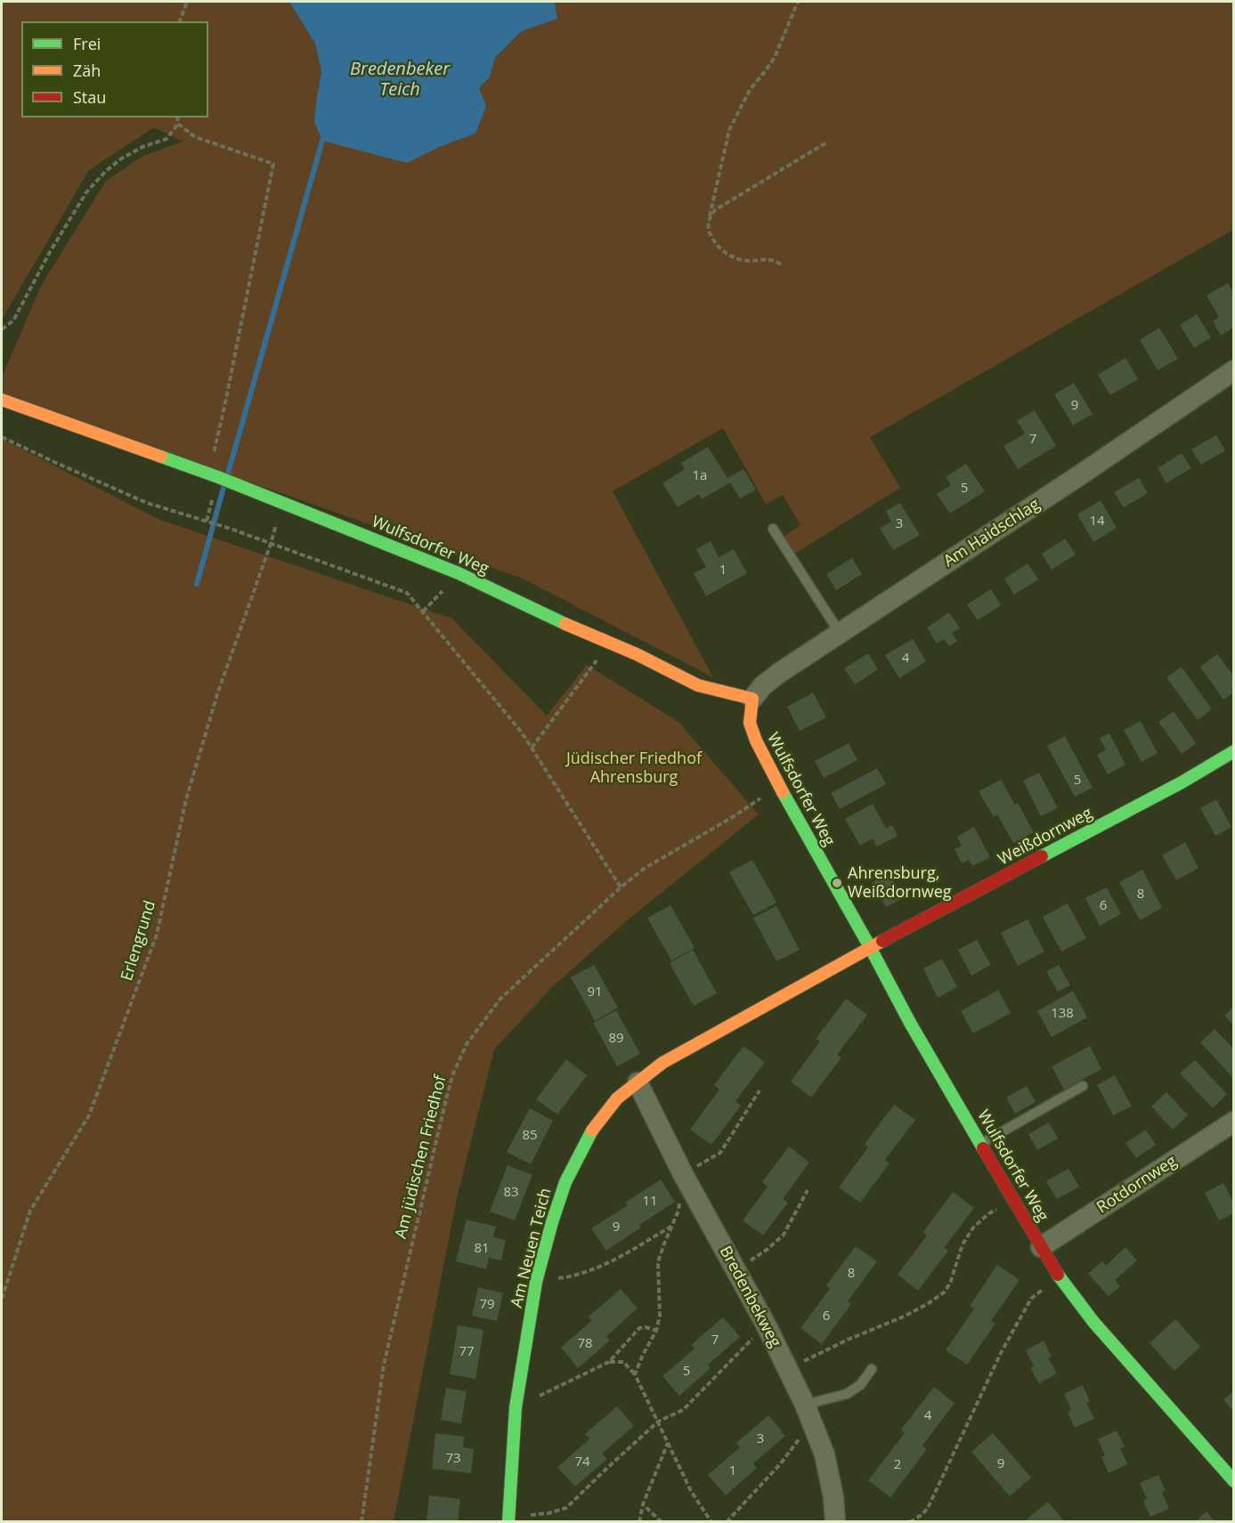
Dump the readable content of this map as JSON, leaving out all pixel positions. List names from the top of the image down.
{
  "streets": {
    "street": [
      "Am Haidschlag",
      "Wulfsdorfer Weg",
      "Weißdornweg",
      "Rotdornweg",
      "Am Neuen Teich",
      "Bredenbekweg"
    ],
    "path": ["Erlengrund", "Am jüdischen Friedhof"]
  },
  "crossings": [
    ["Am Haidschlag", "Wulfsdorfer Weg"],
    ["Wulfsdorfer Weg", "Weißdornweg"],
    ["Wulfsdorfer Weg", "Am jüdischen Friedhof"],
    ["Wulfsdorfer Weg", "Rotdornweg"],
    ["Wulfsdorfer Weg", "Am Neuen Teich"],
    ["Weißdornweg", "Am Neuen Teich"],
    ["Am Neuen Teich", "Bredenbekweg"]
  ],
  "water": ["Bredenbeker Teich"],
  "parks": ["Jüdischer Friedhof Ahrensburg"],
  "places": ["Ahrensburg, Weißdornweg"],
  "house_numbers": [
    "9",
    "7",
    "1a",
    "5",
    "14",
    "3",
    "1",
    "4",
    "5",
    "8",
    "6",
    "91",
    "138",
    "89",
    "85",
    "83",
    "11",
    "9",
    "81",
    "8",
    "79",
    "6",
    "7",
    "78",
    "77",
    "5",
    "4",
    "3",
    "73",
    "74",
    "9",
    "2",
    "1"
  ],
  "legend": ["Frei", "Zäh", "Stau"]
}
